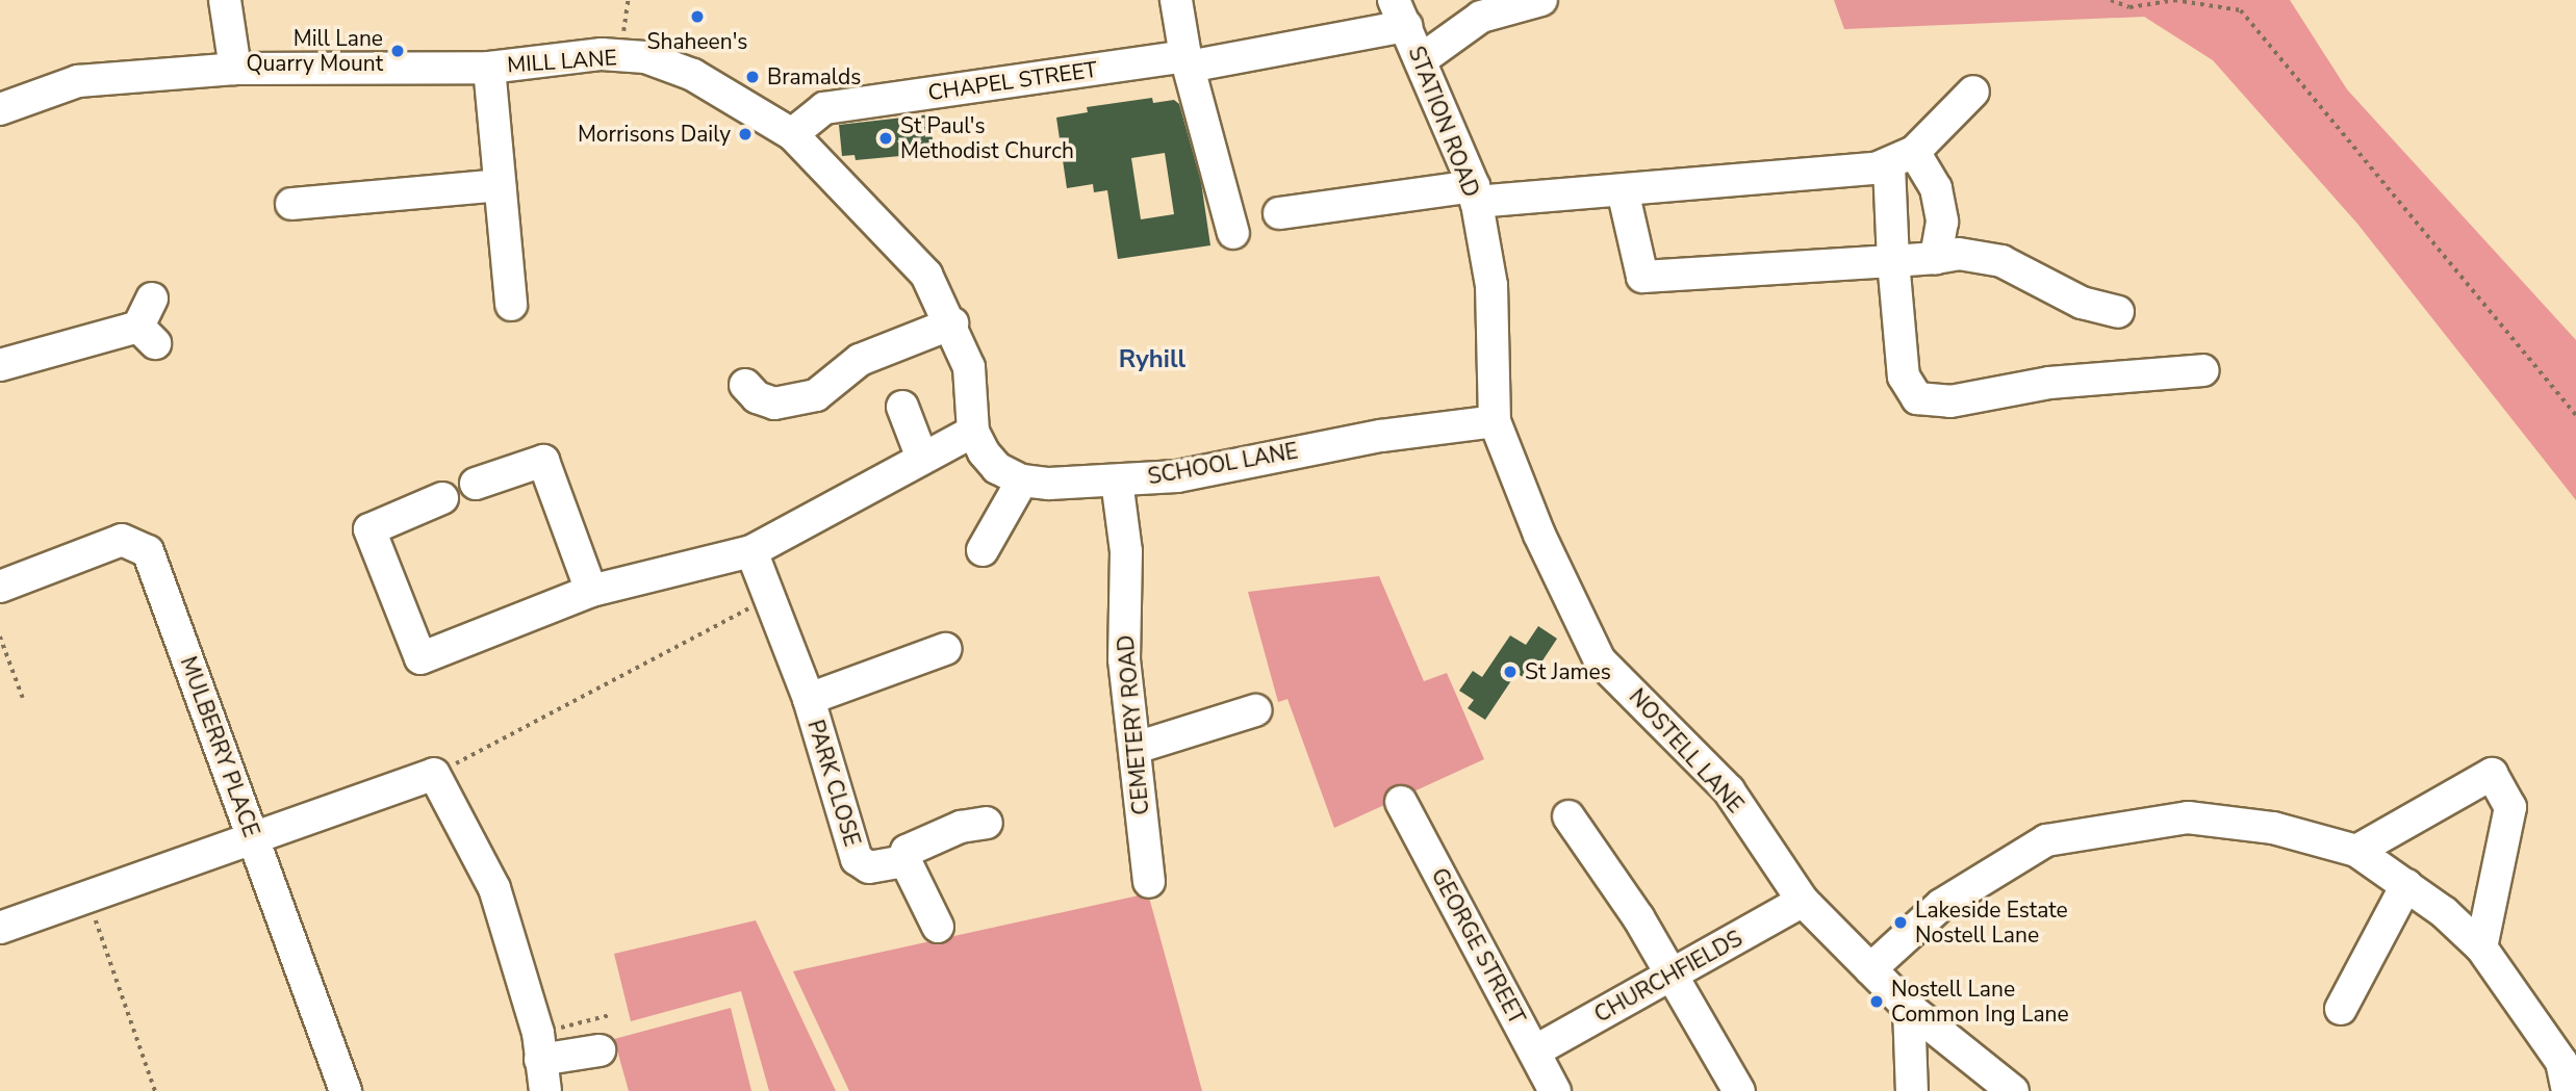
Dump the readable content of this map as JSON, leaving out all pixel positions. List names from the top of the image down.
{
  "streets": {
    "street": [
      "MILL LANE",
      "CHAPEL STREET",
      "STATION ROAD",
      "SCHOOL LANE",
      "CEMETERY ROAD",
      "MULBERRY PLACE",
      "NOSTELL LANE",
      "PARK CLOSE",
      "GEORGE STREET",
      "CHURCHFIELDS"
    ]
  },
  "crossings": [
    ["MILL LANE", "CHAPEL STREET"],
    ["CHAPEL STREET", "STATION ROAD"],
    ["STATION ROAD", "SCHOOL LANE"],
    ["STATION ROAD", "NOSTELL LANE"],
    ["SCHOOL LANE", "CEMETERY ROAD"],
    ["SCHOOL LANE", "NOSTELL LANE"],
    ["NOSTELL LANE", "CHURCHFIELDS"],
    ["GEORGE STREET", "CHURCHFIELDS"]
  ],
  "districts": ["Ryhill"],
  "places": [
    "Shaheen's",
    "Mill Lane Quarry Mount",
    "Bramalds",
    "Morrisons Daily",
    "St Paul's Methodist Church",
    "St James",
    "Lakeside Estate Nostell Lane",
    "Nostell Lane Common Ing Lane"
  ]
}
